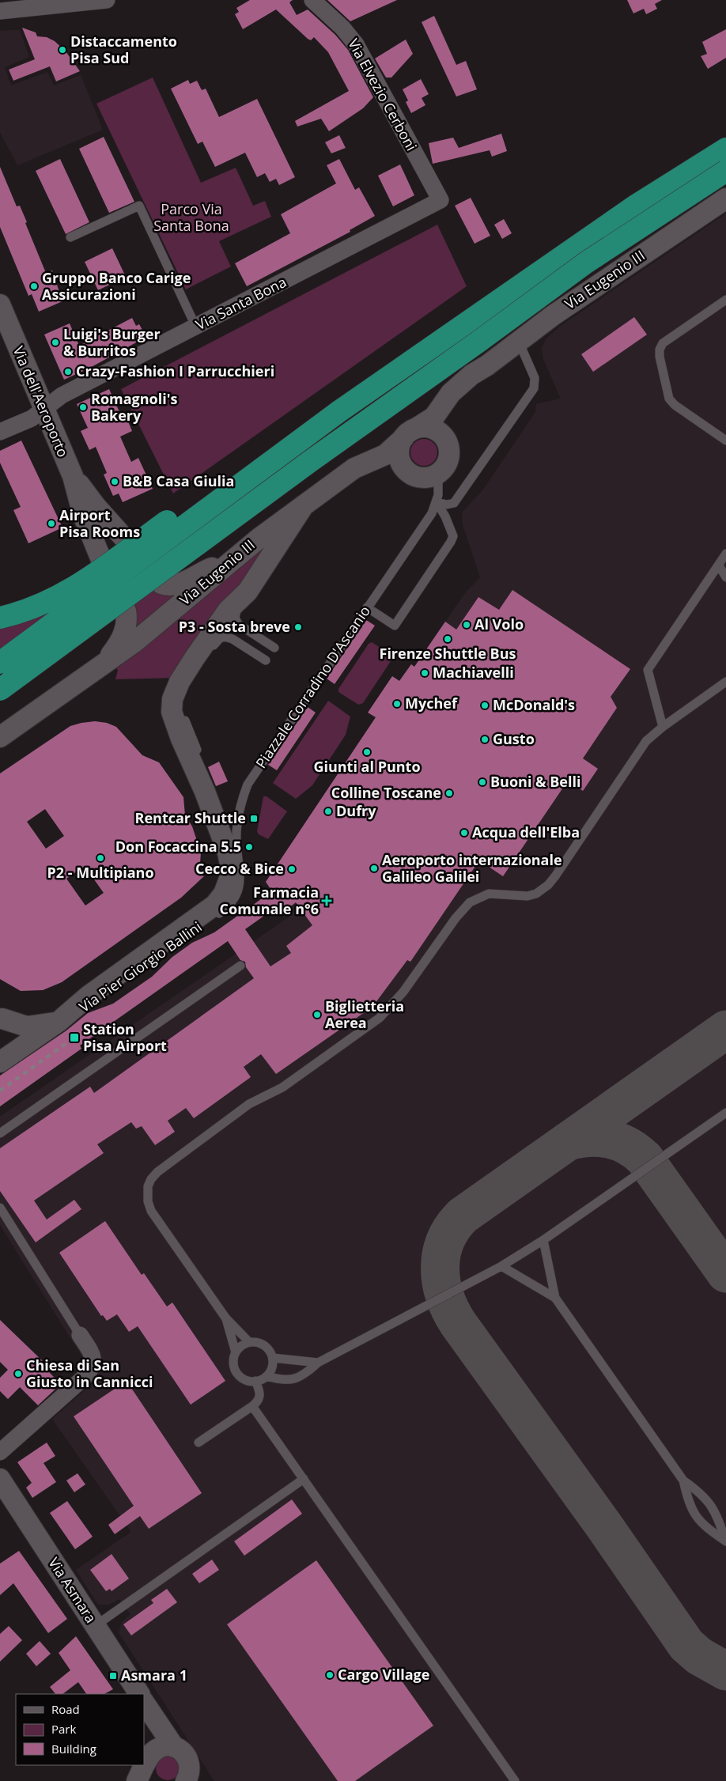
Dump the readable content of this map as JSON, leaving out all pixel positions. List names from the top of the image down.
{
  "streets": {
    "street": [
      "Via Elvezio Cerboni",
      "Via Eugenio III",
      "Via Santa Bona",
      "Via dell'Aeroporto",
      "Via Pier Giorgio Ballini",
      "Via Asmara"
    ],
    "lane": ["Piazzale Corradino D'Ascanio"]
  },
  "crossings": [
    ["Via Elvezio Cerboni", "Via Santa Bona"],
    ["Via Eugenio III", "Piazzale Corradino D'Ascanio"],
    ["Via Santa Bona", "Via dell'Aeroporto"],
    ["Piazzale Corradino D'Ascanio", "Via Pier Giorgio Ballini"]
  ],
  "parks": ["Parco Via Santa Bona"],
  "places": {
    "other": [
      "Distaccamento Pisa Sud",
      "Gruppo Banco Carige Assicurazioni",
      "Luigi's Burger & Burritos",
      "Crazy-Fashion I Parrucchieri",
      "Romagnoli's Bakery",
      "B&B Casa Giulia",
      "Airport Pisa Rooms",
      "Al Volo",
      "P3 - Sosta breve",
      "Firenze Shuttle Bus",
      "Machiavelli",
      "Mychef",
      "McDonald's",
      "Gusto",
      "Giunti al Punto",
      "Buoni & Belli",
      "Colline Toscane",
      "Dufry",
      "Acqua dell'Elba",
      "Don Focaccina 5.5",
      "P2 - Multipiano",
      "Aeroporto internazionale Galileo Galilei",
      "Cecco & Bice",
      "Biglietteria Aerea",
      "Chiesa di San Giusto in Cannicci",
      "Cargo Village"
    ],
    "transit": ["Rentcar Shuttle", "Station Pisa Airport", "Asmara 1"],
    "health": ["Farmacia Comunale n°6"]
  },
  "legend": ["Road", "Park", "Building"]
}
